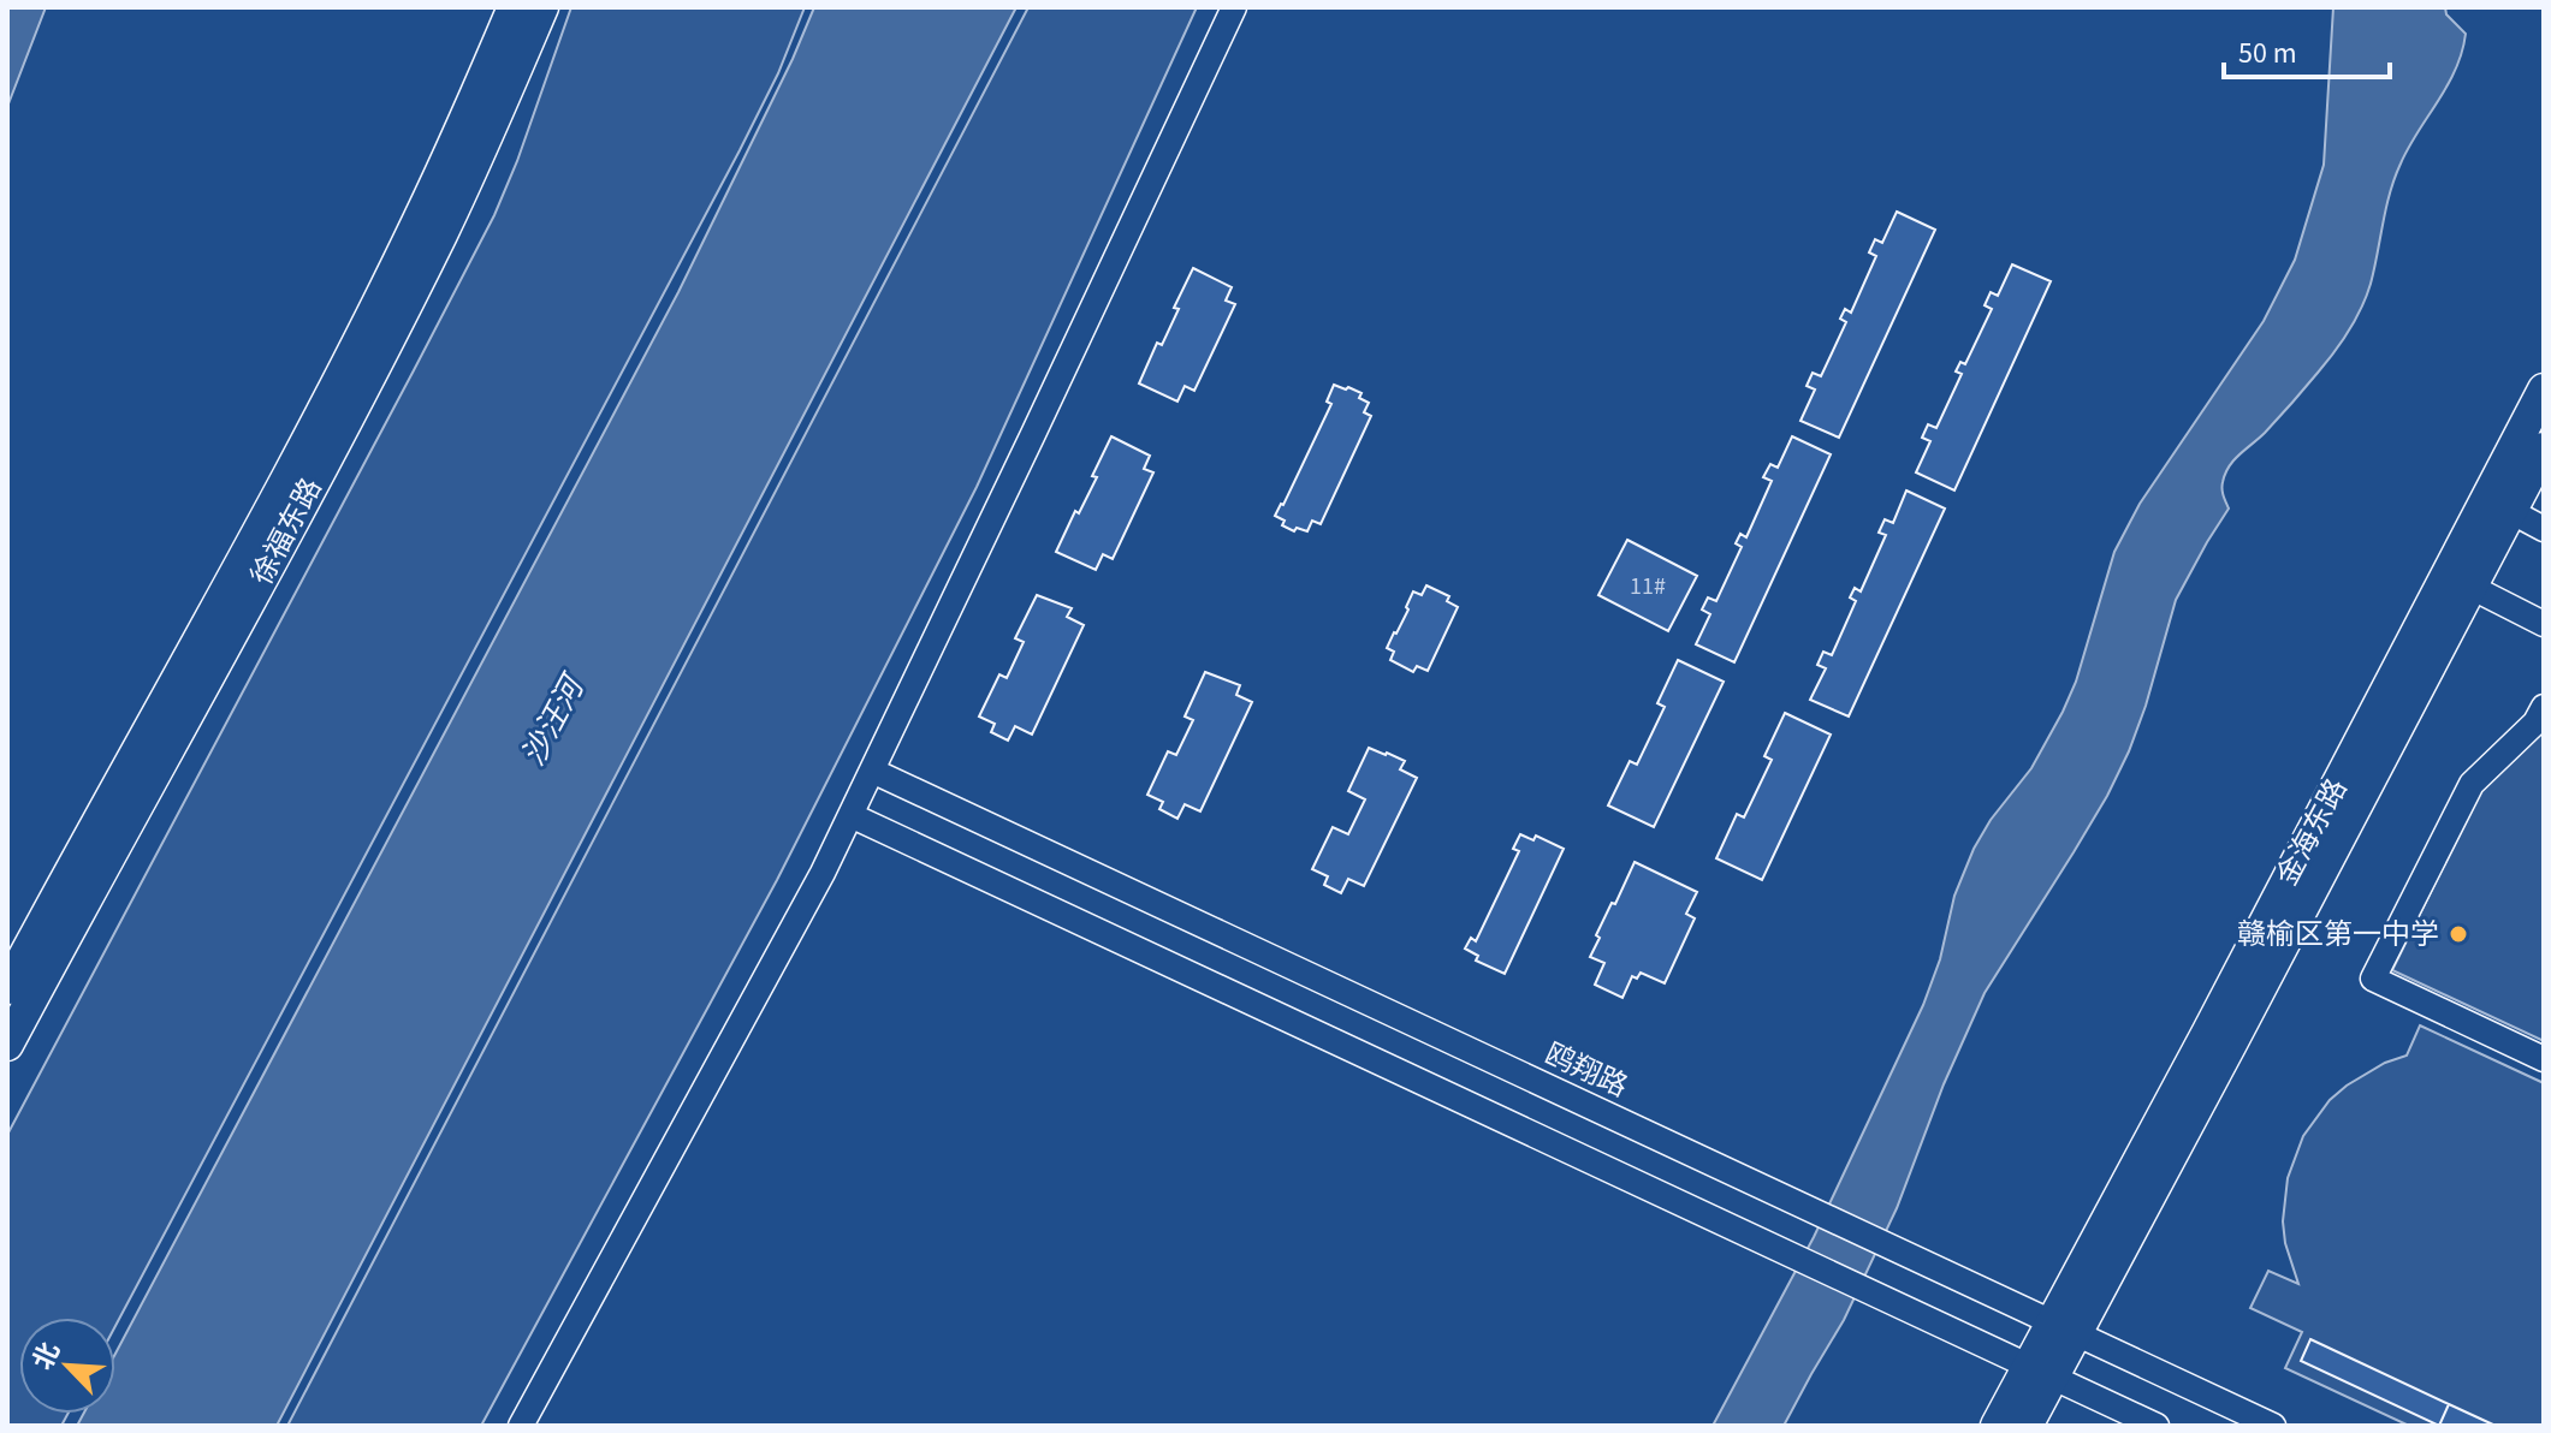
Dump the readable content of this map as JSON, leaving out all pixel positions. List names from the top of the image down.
{
  "streets": {
    "main road": ["徐福东路", "金海东路"],
    "street": ["鸥翔路"]
  },
  "crossings": [
    ["金海东路", "鸥翔路"]
  ],
  "water": ["沙汪河"],
  "places": ["赣榆区第一中学"],
  "house_numbers": ["11#"],
  "scale_bar": "50 m",
  "north": "top left"
}
